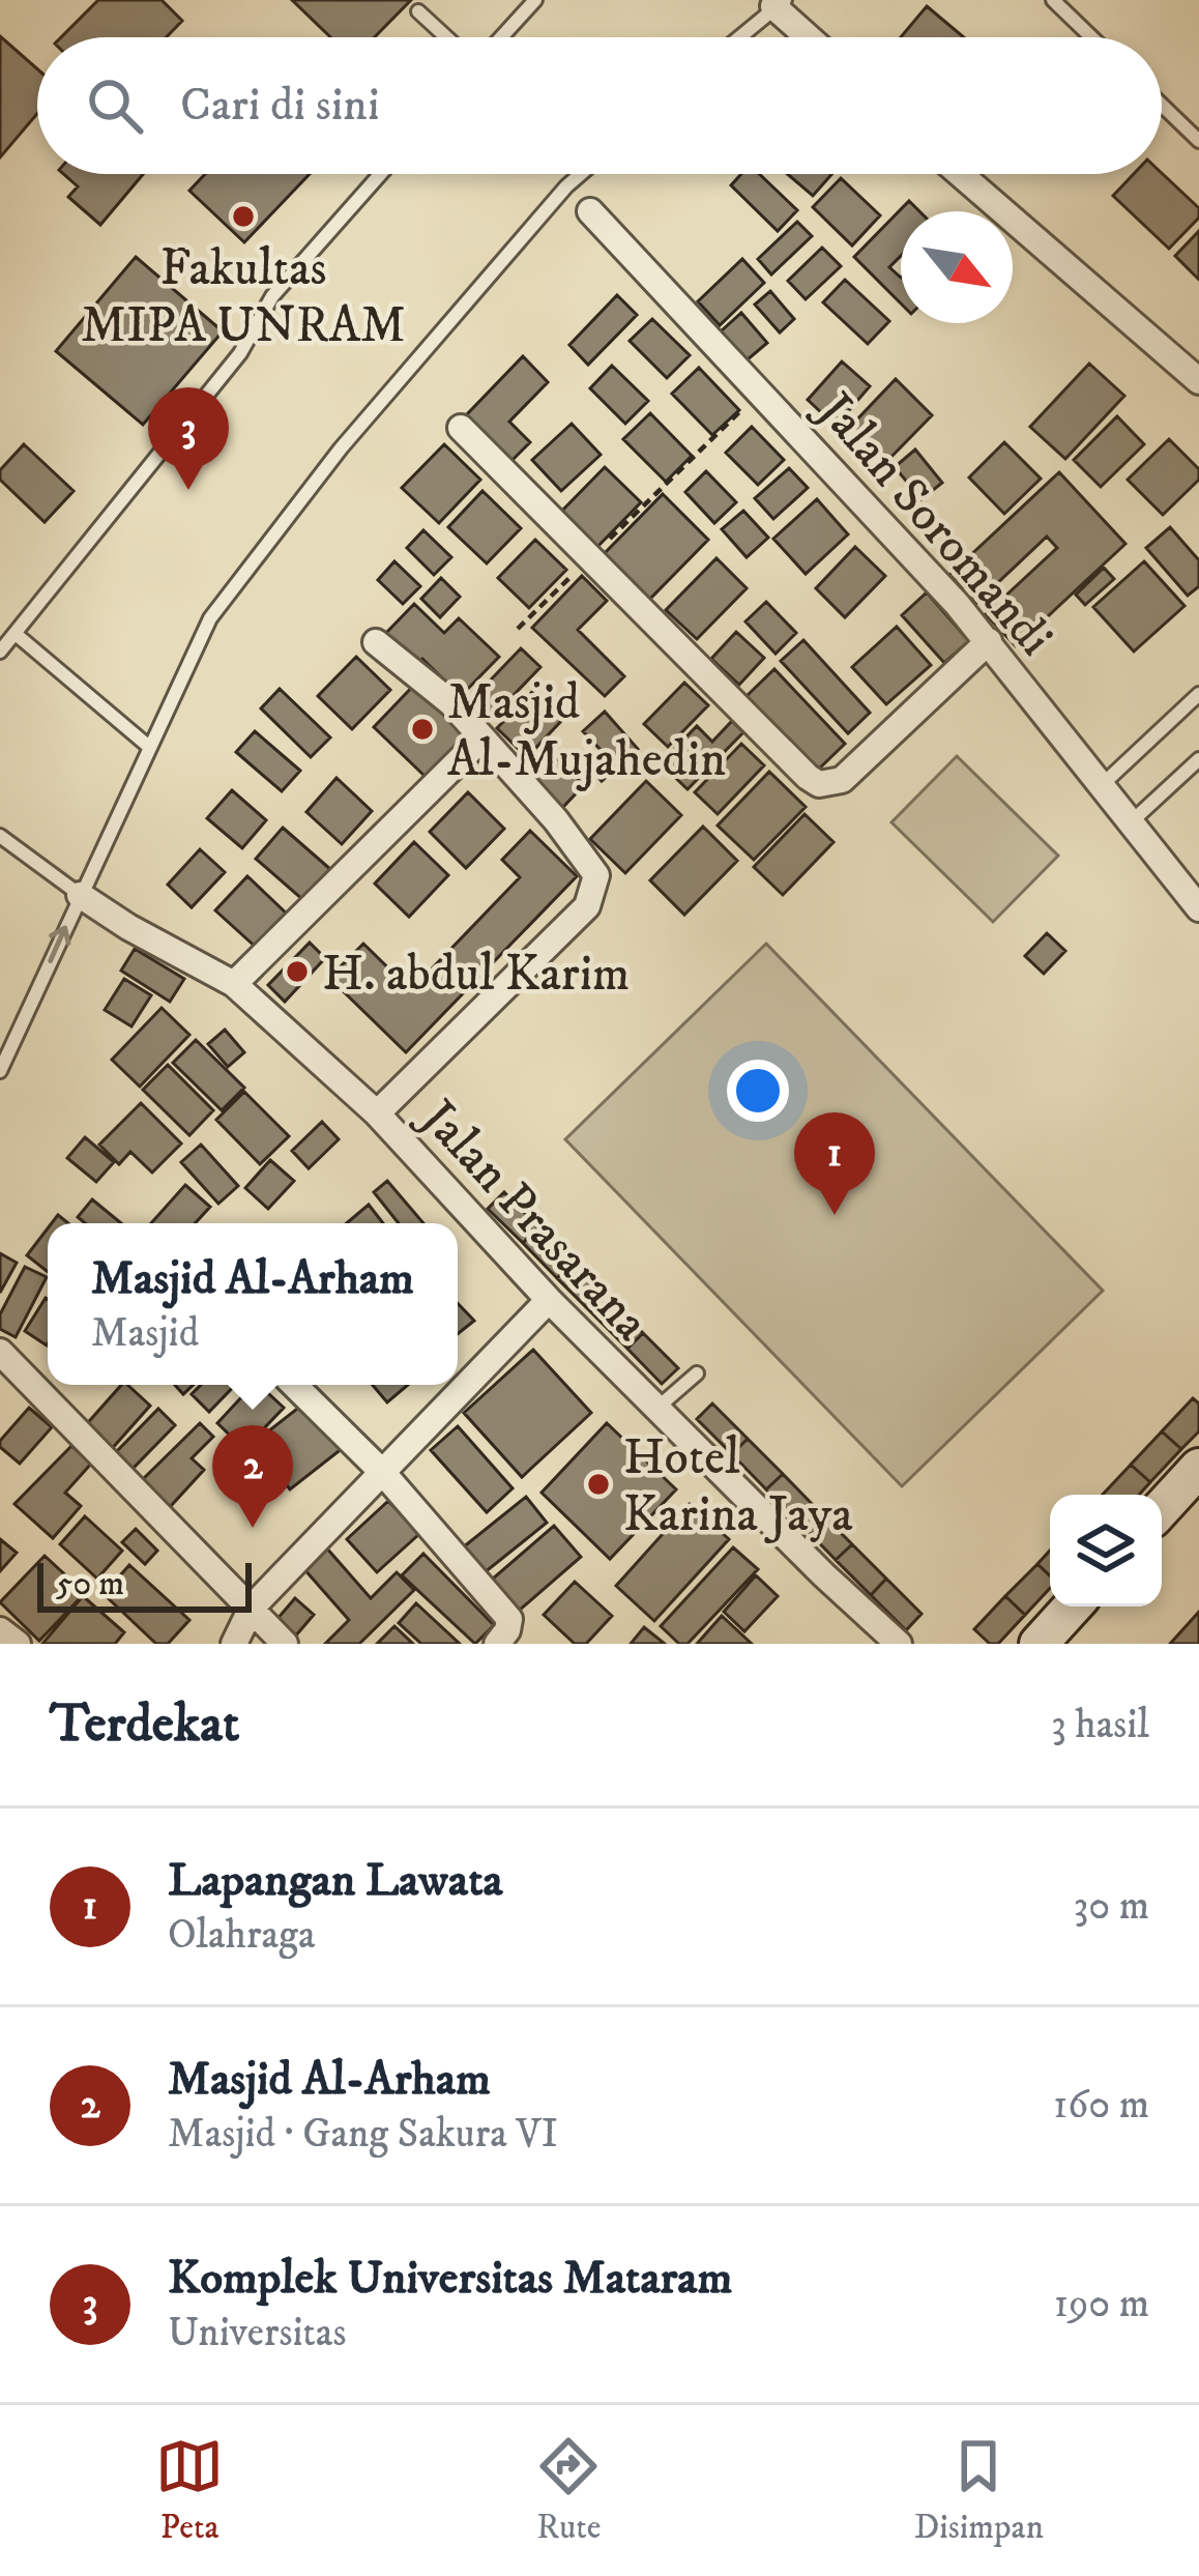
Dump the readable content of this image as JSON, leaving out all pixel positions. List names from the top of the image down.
{
  "streets": {
    "street": ["Jalan Soromandi", "Jalan Prasarana"]
  },
  "places": [
    "Fakultas MIPA UNRAM",
    "Masjid Al-Mujahedin",
    "H. abdul Karim",
    "Hotel Karina Jaya"
  ],
  "scale_bar": "50 m",
  "north": "bottom right",
  "page": {
    "search": "Cari di sini",
    "pins": ["3", "1", "2"],
    "popup": ["Masjid Al-Arham", "Masjid"],
    "scale": "50 m",
    "heading": ["Terdekat", "3 hasil"],
    "list": [
      {
        "mark": "1",
        "name": "Lapangan Lawata",
        "note": "Olahraga",
        "value": "30 m"
      },
      {
        "mark": "2",
        "name": "Masjid Al-Arham",
        "note": "Masjid · Gang Sakura VI",
        "value": "160 m"
      },
      {
        "mark": "3",
        "name": "Komplek Universitas Mataram",
        "note": "Universitas",
        "value": "190 m"
      }
    ],
    "nav": ["Peta", "Rute", "Disimpan"]
  }
}
